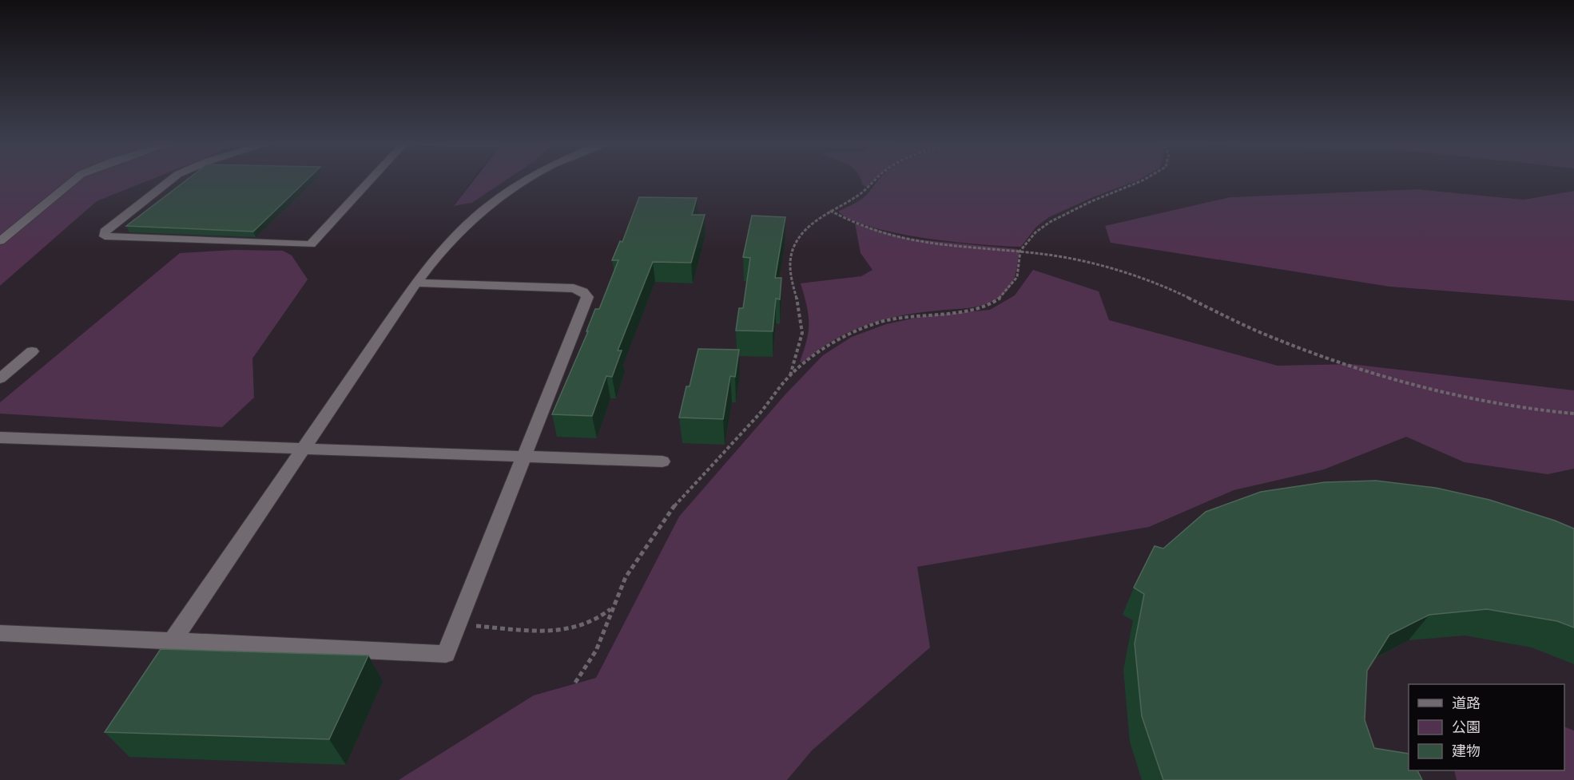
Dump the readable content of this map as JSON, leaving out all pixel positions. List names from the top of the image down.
{
  "legend": ["道路", "公園", "建物"]
}
